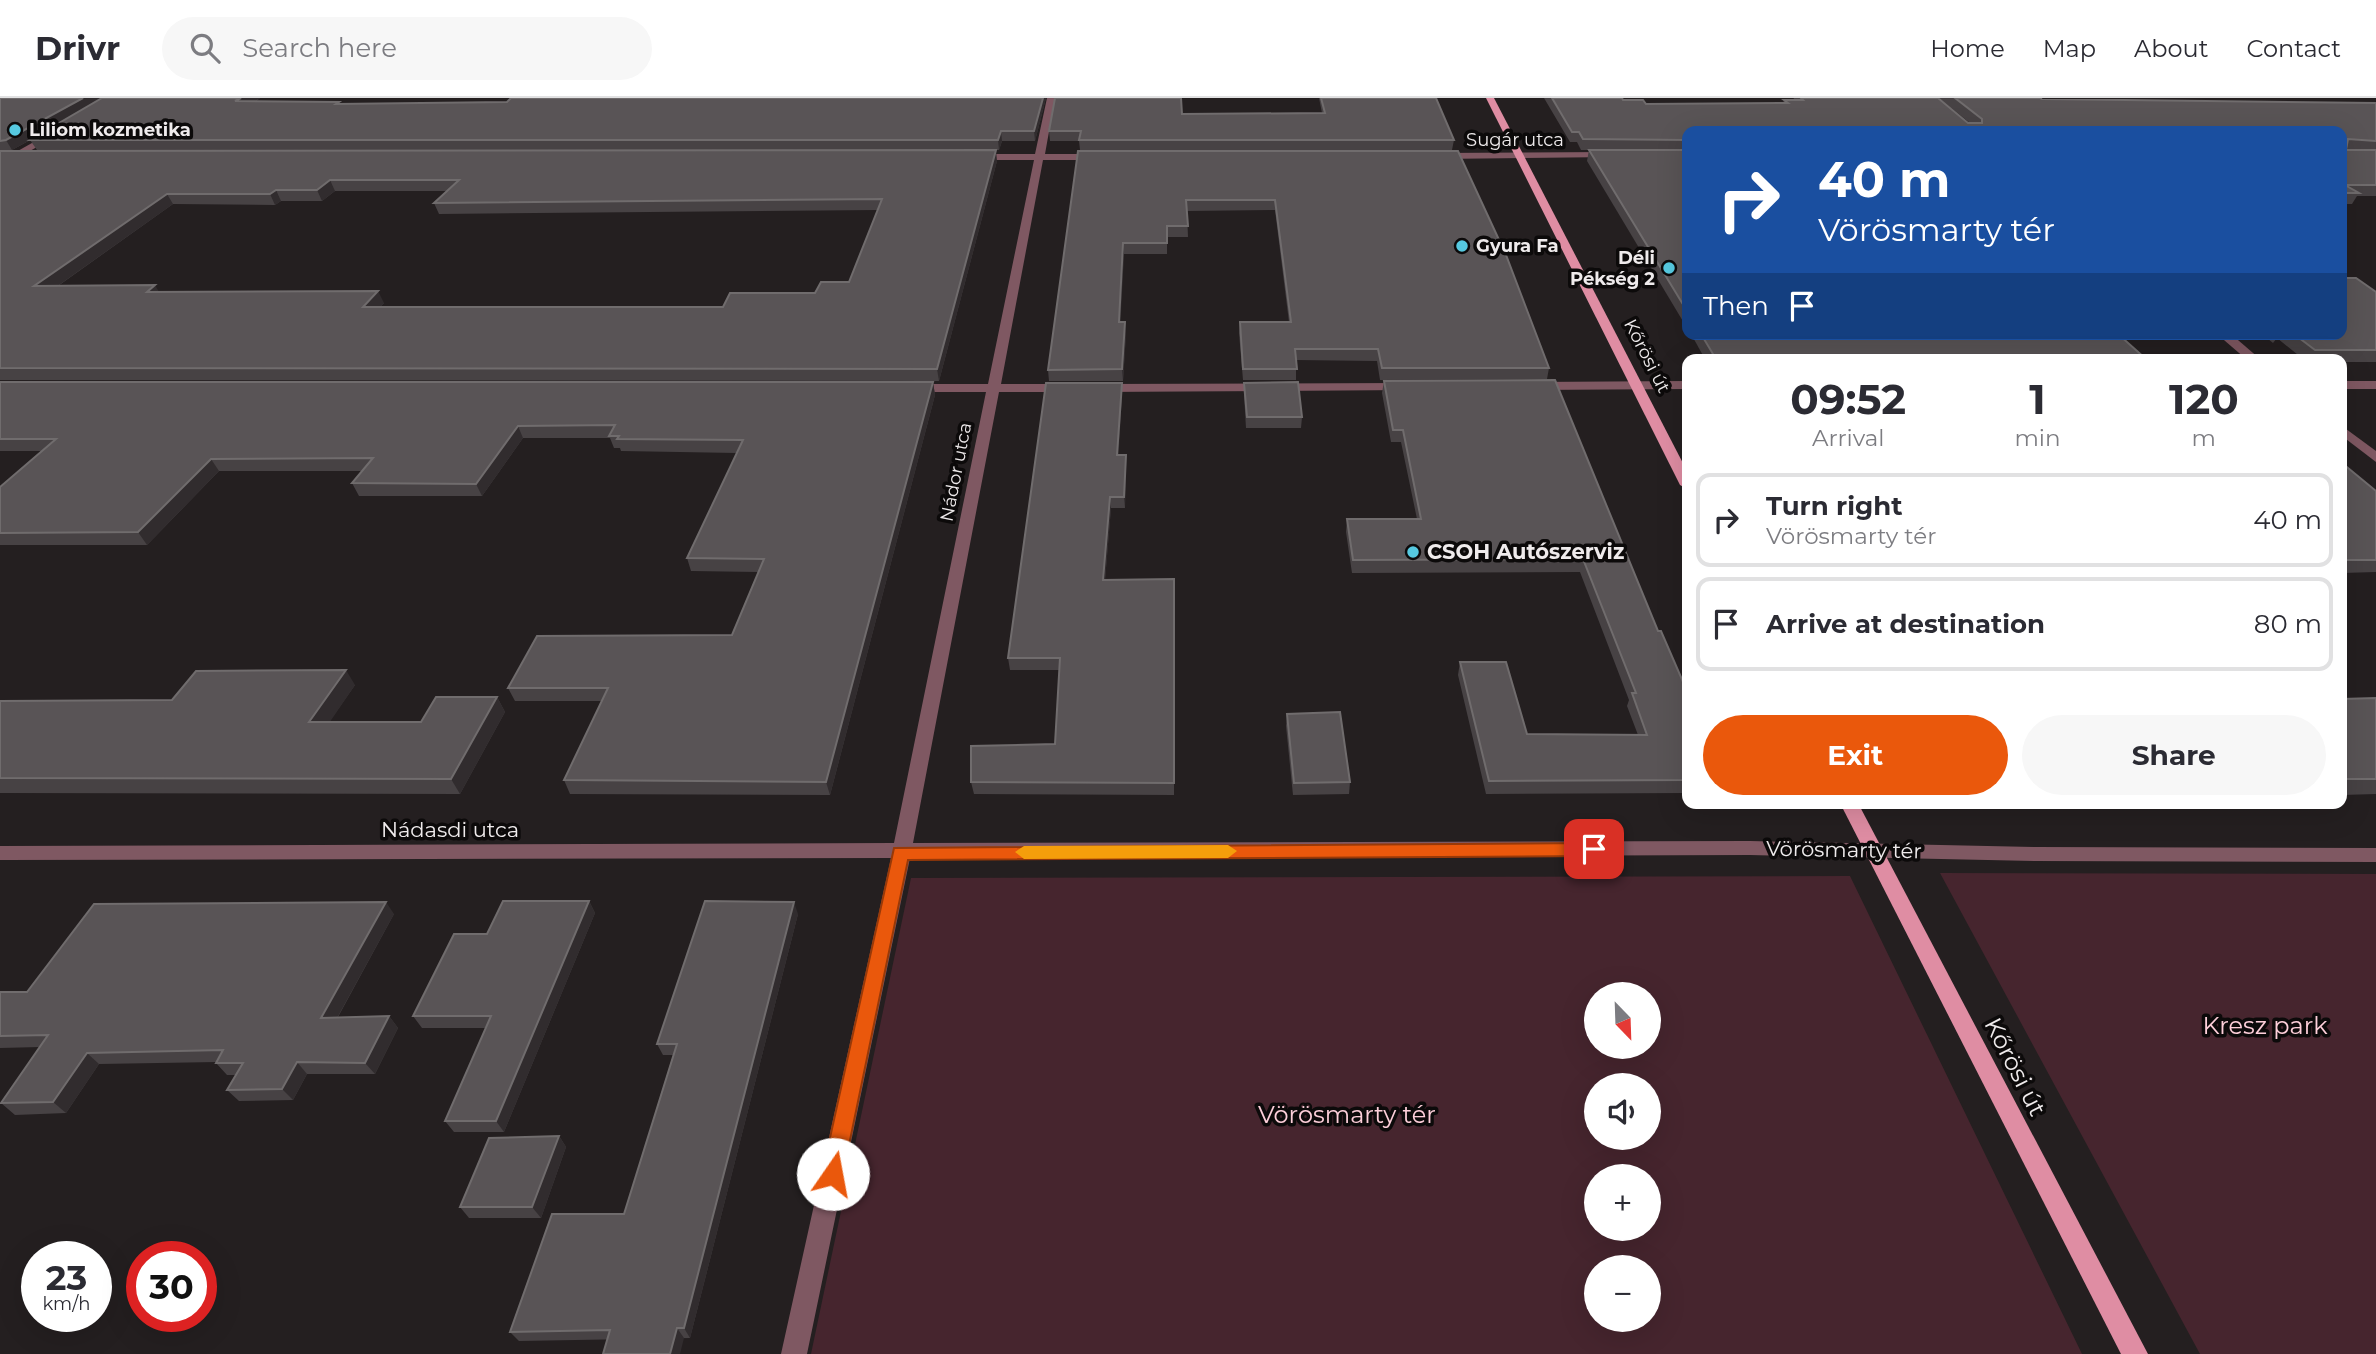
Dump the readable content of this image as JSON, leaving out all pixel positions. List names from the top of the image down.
{
  "streets": {
    "main road": ["Kőrösi út"],
    "street": [
      "Sugár utca",
      "Nádor utca",
      "Nádasdi utca",
      "Vörösmarty tér"
    ]
  },
  "crossings": [
    ["Sugár utca", "Kőrösi út"],
    ["Kőrösi út", "Vörösmarty tér"],
    ["Nádor utca", "Nádasdi utca"],
    ["Nádor utca", "Vörösmarty tér"],
    ["Nádasdi utca", "Vörösmarty tér"]
  ],
  "parks": ["Kresz park", "Vörösmarty tér"],
  "places": [
    "Liliom kozmetika",
    "Gyura Fa",
    "Déli Pékség 2",
    "CSOH Autószerviz"
  ],
  "north": "bottom right",
  "page": {
    "header": "Drivr",
    "search": "Search here",
    "nav": [
      "Home",
      "Map",
      "About",
      "Contact"
    ],
    "turn": ["40 m", "Vörösmarty tér"],
    "then": "Then",
    "eta": [
      "09:52",
      "Arrival",
      "1",
      "min",
      "120",
      "m"
    ],
    "list": [
      {
        "name": "Turn right",
        "note": "Vörösmarty tér",
        "value": "40 m"
      },
      {
        "name": "Arrive at destination",
        "value": "80 m"
      }
    ],
    "buttons": ["Exit", "Share"],
    "map_buttons": ["+", "−"],
    "speed": "23 km/h",
    "limit": "30"
  }
}
